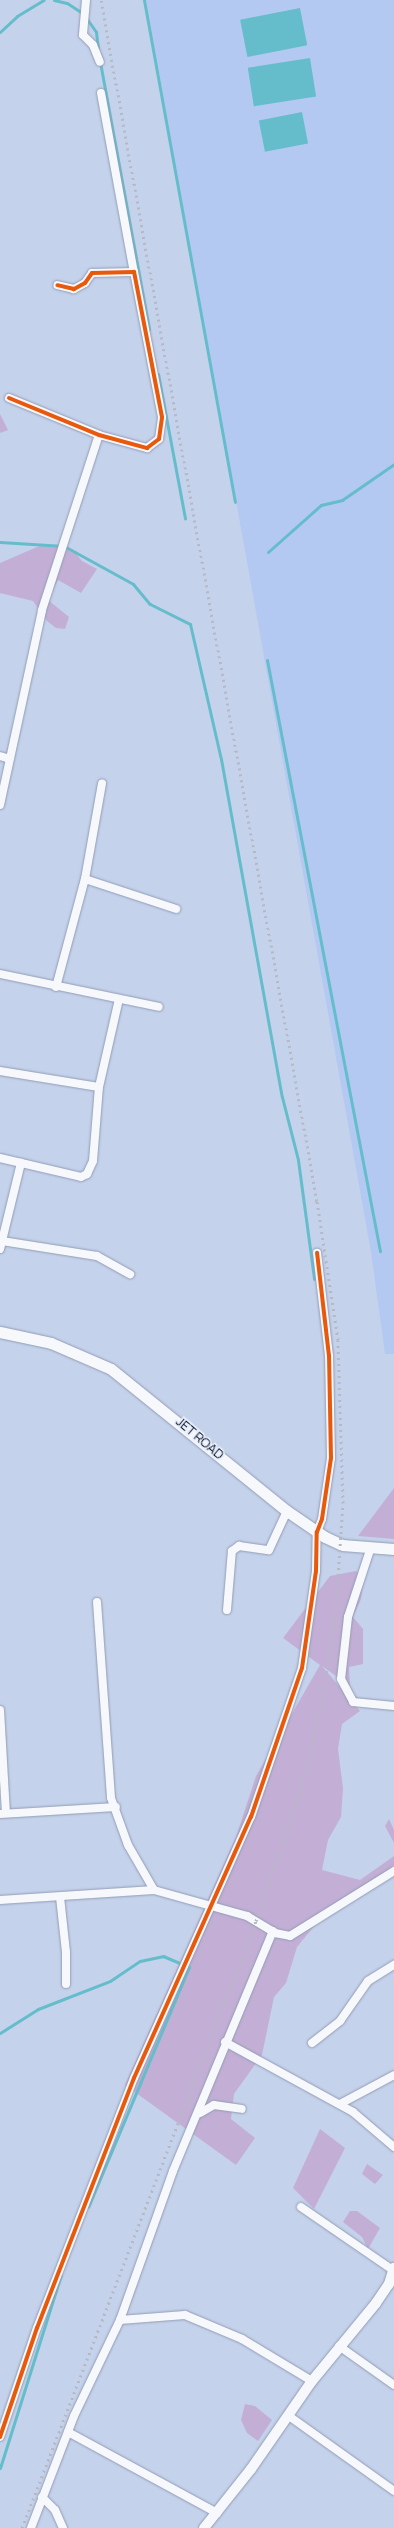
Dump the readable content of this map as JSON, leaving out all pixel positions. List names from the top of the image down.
{
  "streets": {
    "main road": ["JET ROAD"]
  }
}
